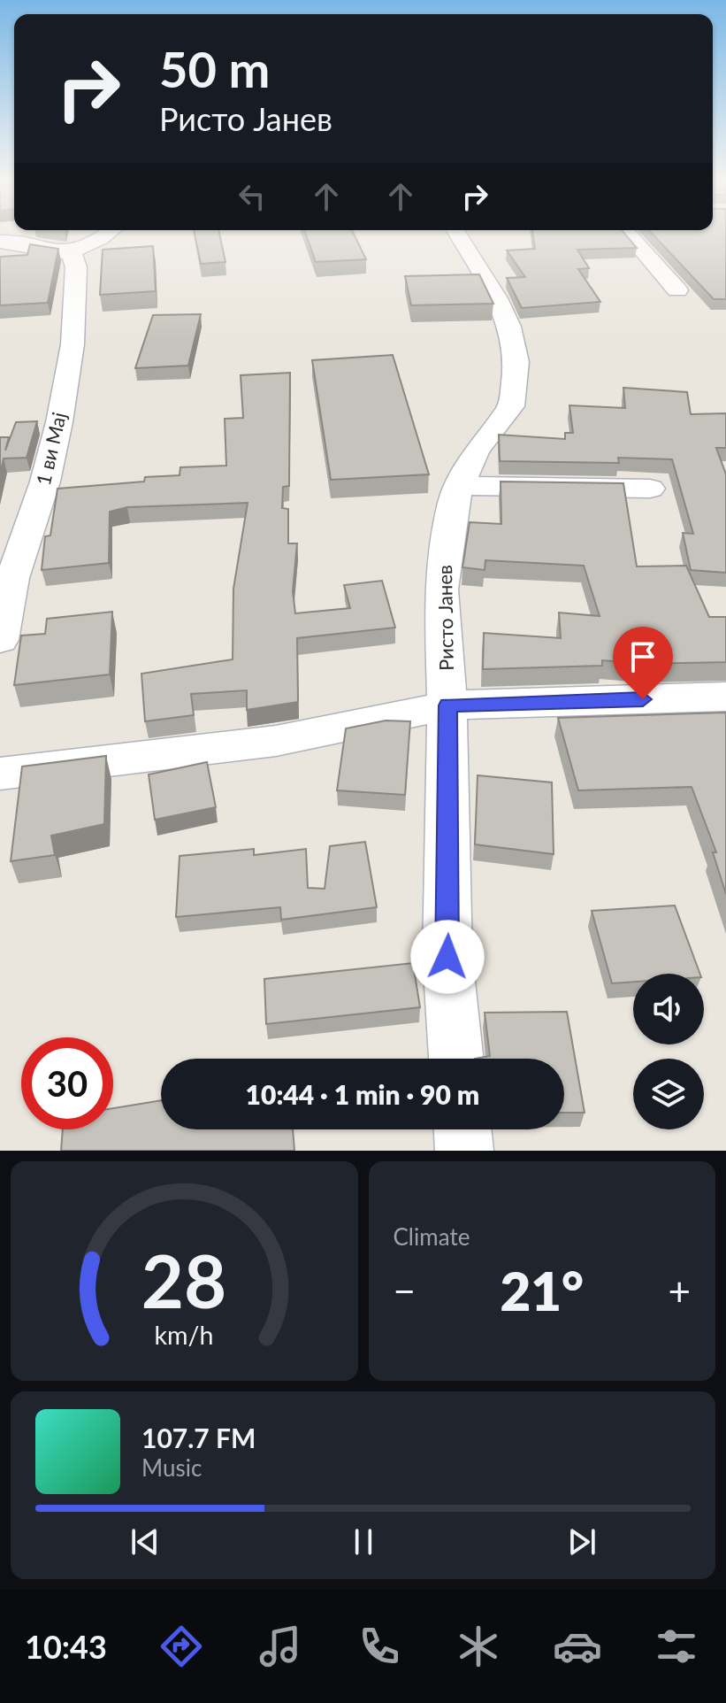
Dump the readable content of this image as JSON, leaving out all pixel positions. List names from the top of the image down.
{
  "streets": {
    "street": ["1 ви Мај", "Ристо Јанев"]
  },
  "page": {
    "turn": ["50 m", "Ристо Јанев"],
    "limit": "30",
    "trip": "10:44 · 1 min · 90 m",
    "tile": "Climate",
    "heat": ["−", "21°", "+"],
    "song": ["107.7 FM", "Music"],
    "tabs": "10:43",
    "gauge": ["28", "km/h"]
  }
}
